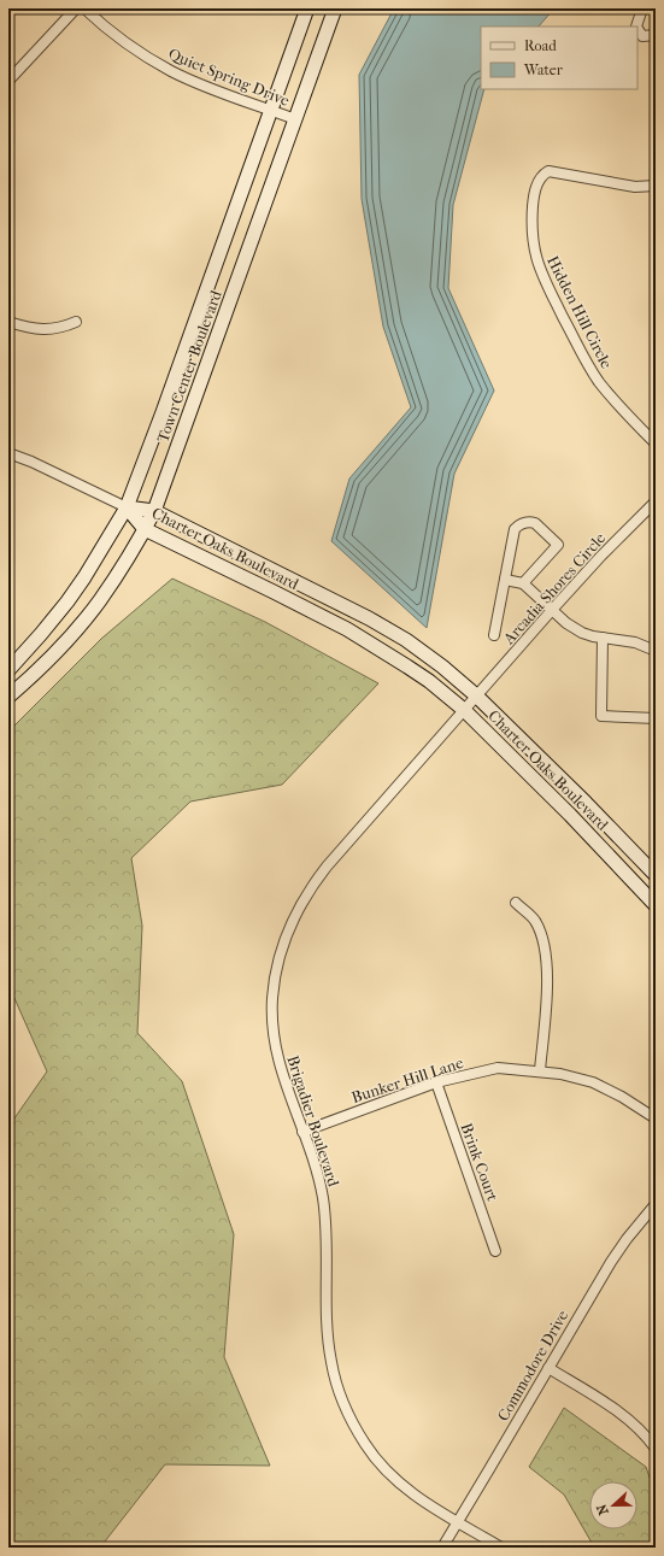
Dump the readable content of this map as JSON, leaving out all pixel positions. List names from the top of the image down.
{
  "streets": {
    "street": [
      "Quiet Spring Drive",
      "Hidden Hill Circle",
      "Town Center Boulevard",
      "Charter Oaks Boulevard",
      "Arcadia Shores Circle",
      "Bunker Hill Lane",
      "Brigadier Boulevard",
      "Brink Court",
      "Commodore Drive"
    ]
  },
  "crossings": [
    ["Quiet Spring Drive", "Town Center Boulevard"],
    ["Town Center Boulevard", "Charter Oaks Boulevard"],
    ["Charter Oaks Boulevard", "Arcadia Shores Circle"],
    ["Charter Oaks Boulevard", "Brigadier Boulevard"],
    ["Arcadia Shores Circle", "Brigadier Boulevard"],
    ["Bunker Hill Lane", "Brigadier Boulevard"],
    ["Bunker Hill Lane", "Brink Court"],
    ["Brigadier Boulevard", "Commodore Drive"]
  ],
  "legend": ["Road", "Water"],
  "north": "left"
}
